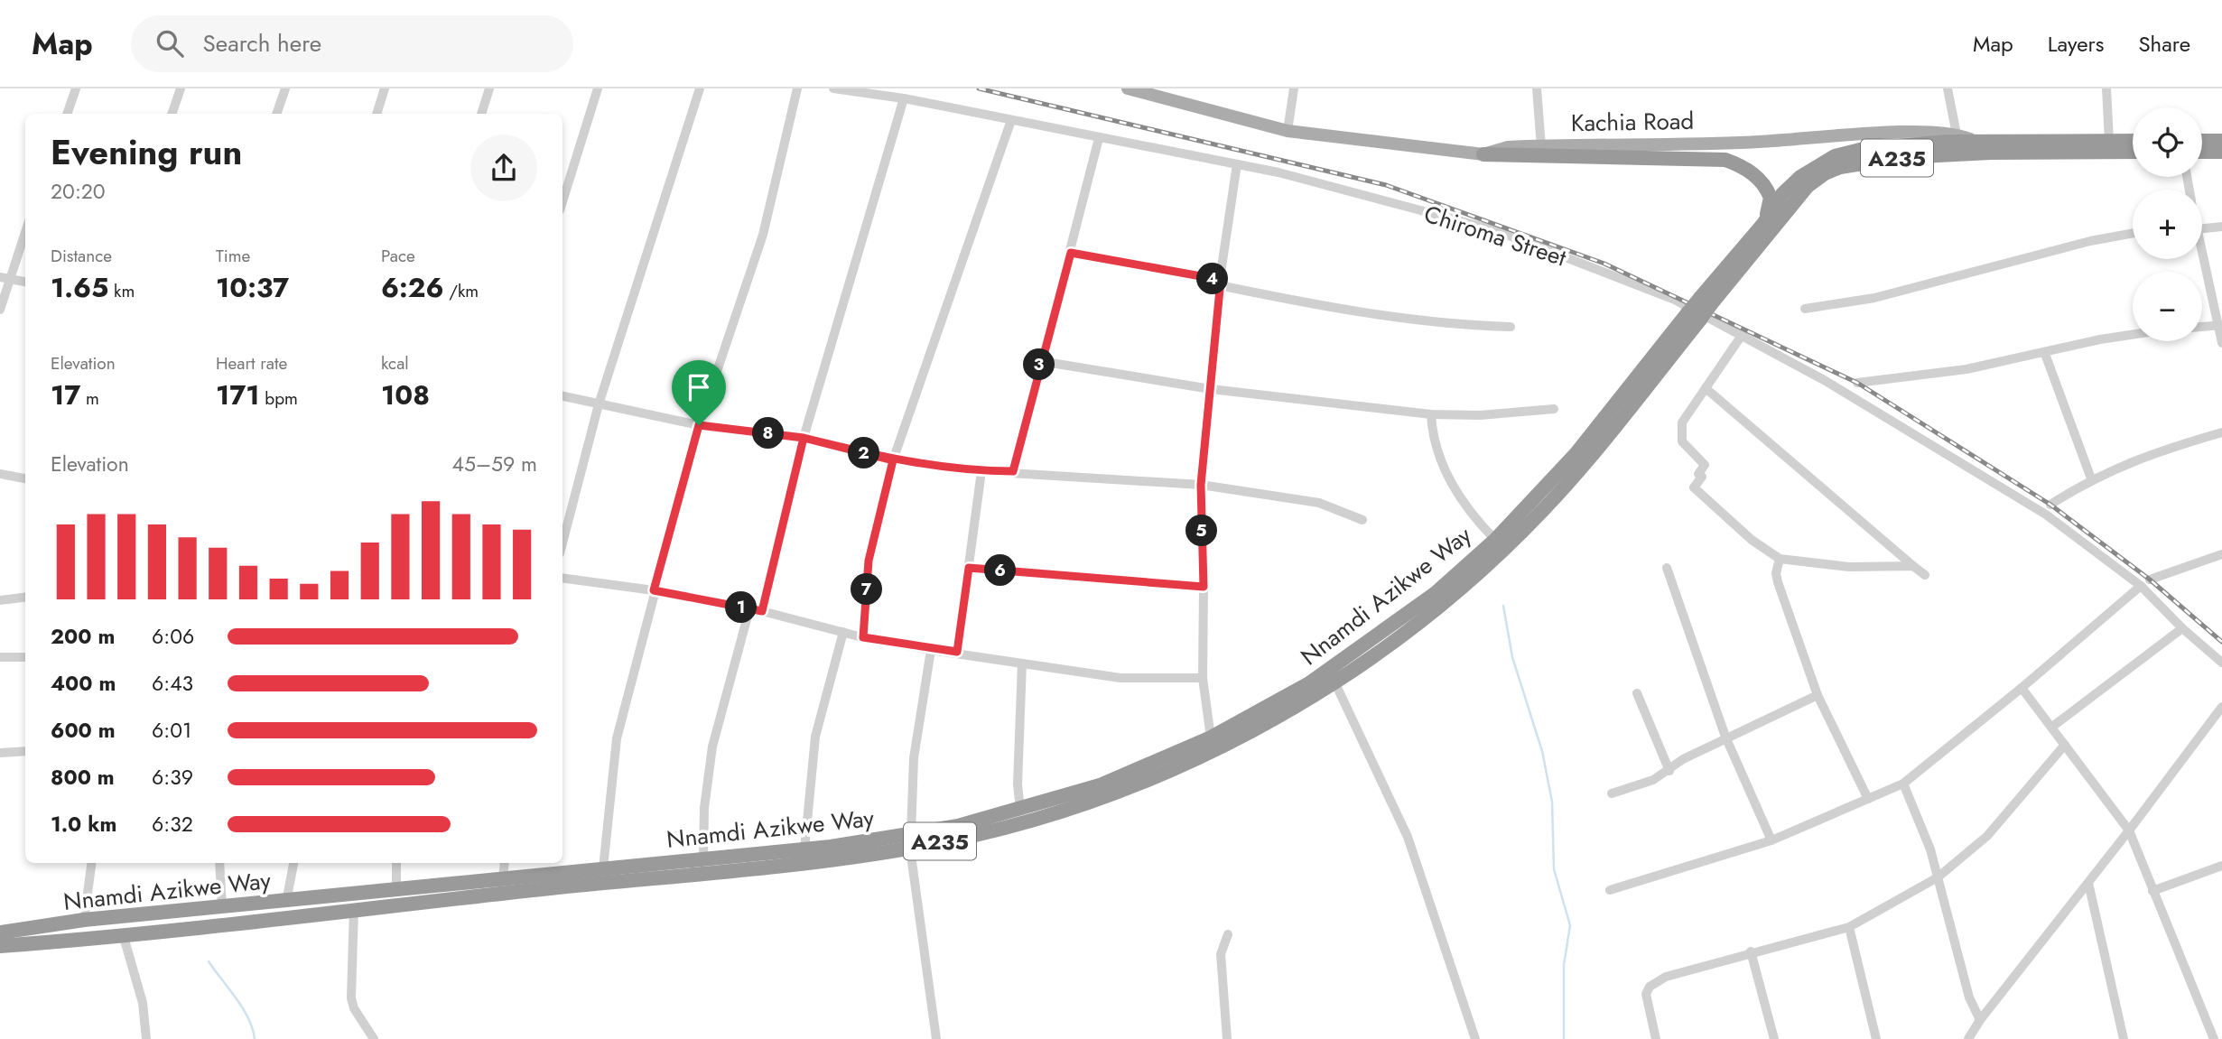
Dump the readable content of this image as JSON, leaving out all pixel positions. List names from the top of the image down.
{
  "streets": {
    "highway": ["Kachia Road", "A235", "Nnamdi Azikwe Way"],
    "street": ["Chiroma Street"]
  },
  "crossings": [
    ["Kachia Road", "Nnamdi Azikwe Way"],
    ["A235", "Nnamdi Azikwe Way"]
  ],
  "page": {
    "header": "Map",
    "search": "Search here",
    "nav": ["Map", "Layers", "Share"],
    "map_buttons": ["+", "−"],
    "heading": ["Evening run", "20:20"],
    "stats": [
      ["Distance", "1.65 km"],
      ["Time", "10:37"],
      ["Pace", "6:26 /km"],
      ["Elevation", "17 m"],
      ["Heart rate", "171 bpm"],
      ["kcal", "108"]
    ],
    "pins": [
      "4",
      "3",
      "8",
      "2",
      "5",
      "6",
      "7",
      "1"
    ],
    "chart": ["Elevation", "45–59 m"],
    "list": [
      {
        "name": "200 m",
        "note": "6:06"
      },
      {
        "name": "400 m",
        "note": "6:43"
      },
      {
        "name": "600 m",
        "note": "6:01"
      },
      {
        "name": "800 m",
        "note": "6:39"
      },
      {
        "name": "1.0 km",
        "note": "6:32"
      }
    ]
  }
}
